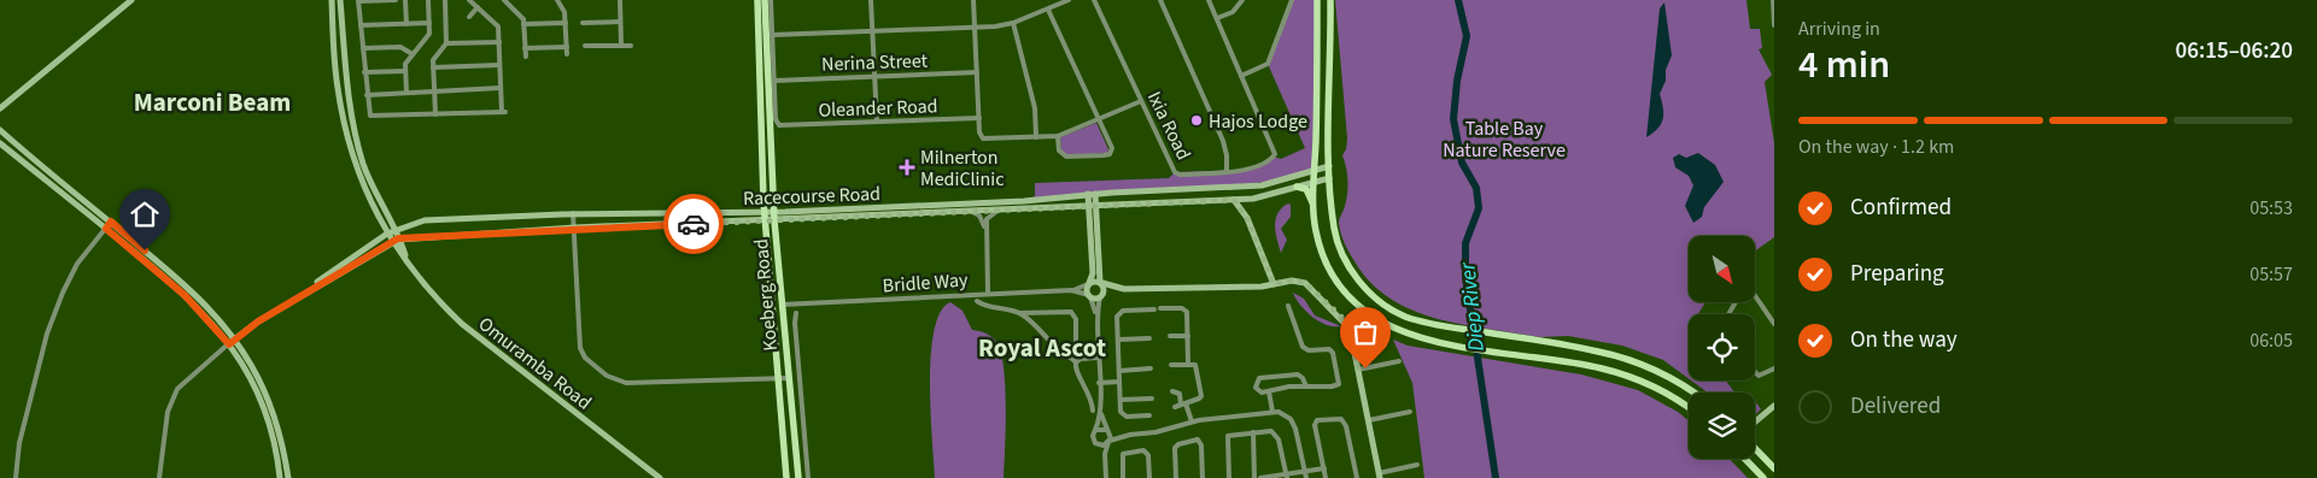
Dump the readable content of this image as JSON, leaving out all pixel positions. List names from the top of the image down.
{
  "streets": {
    "main road": ["Racecourse Road", "Koeberg Road", "Omuramba Road"],
    "street": [
      "Nerina Street",
      "Oleander Road",
      "Ixia Road",
      "Bridle Way"
    ]
  },
  "crossings": [
    ["Nerina Street", "Oleander Road"],
    ["Racecourse Road", "Koeberg Road"],
    ["Racecourse Road", "Omuramba Road"],
    ["Bridle Way", "Koeberg Road"]
  ],
  "districts": ["Marconi Beam", "Royal Ascot"],
  "water": ["Diep River"],
  "parks": ["Table Bay Nature Reserve"],
  "places": {
    "other": ["Hajos Lodge"],
    "health": ["Milnerton MediClinic"]
  },
  "north": "bottom right",
  "page": {
    "heading": ["4 min", "Arriving in", "06:15–06:20"],
    "bar": "On the way · 1.2 km",
    "list": [
      ["Confirmed", "05:53"],
      ["Preparing", "05:57"],
      ["On the way", "06:05"],
      "Delivered"
    ]
  }
}
